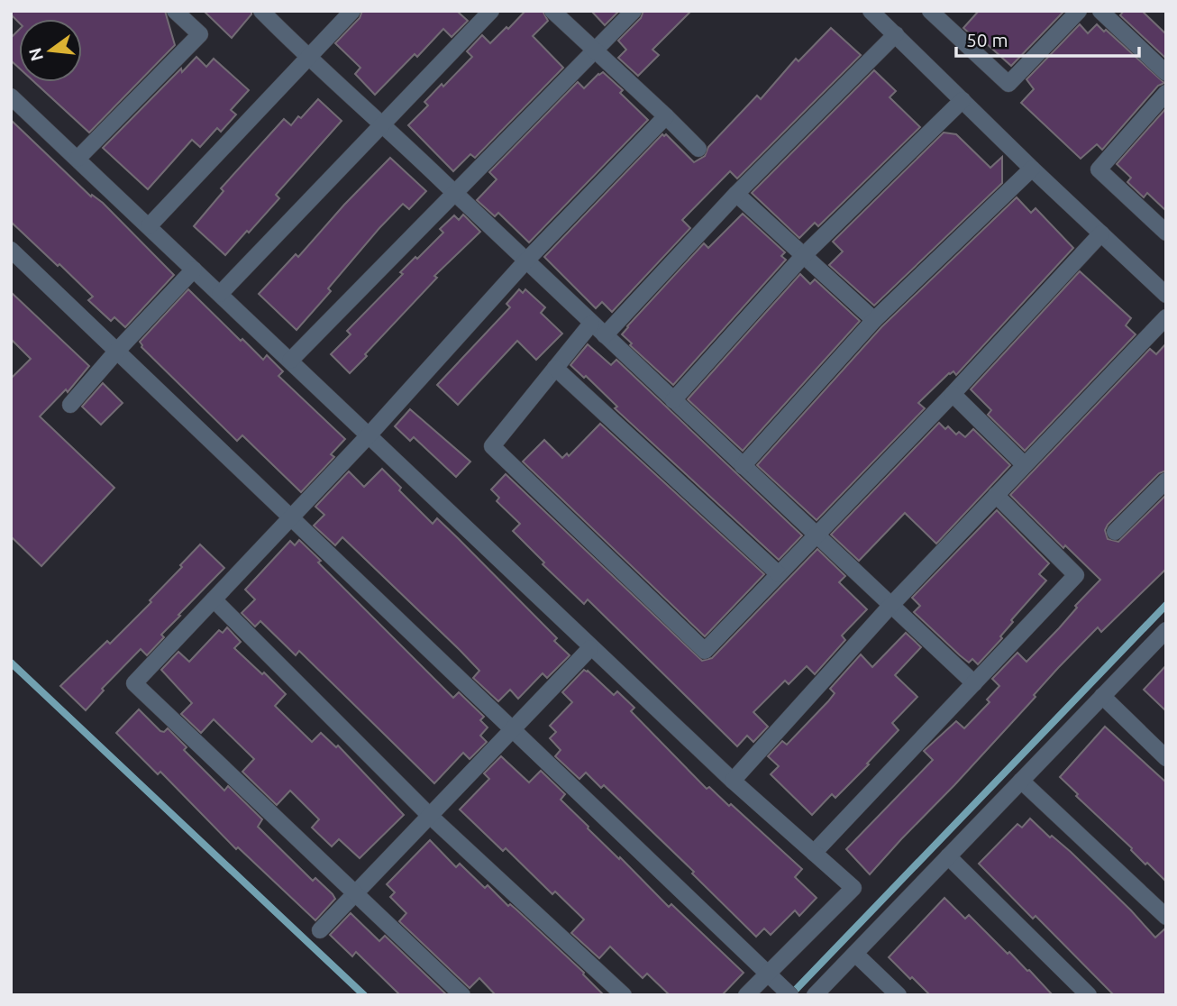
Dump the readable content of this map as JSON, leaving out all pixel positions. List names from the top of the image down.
{
  "scale_bar": "50 m",
  "north": "left"
}
